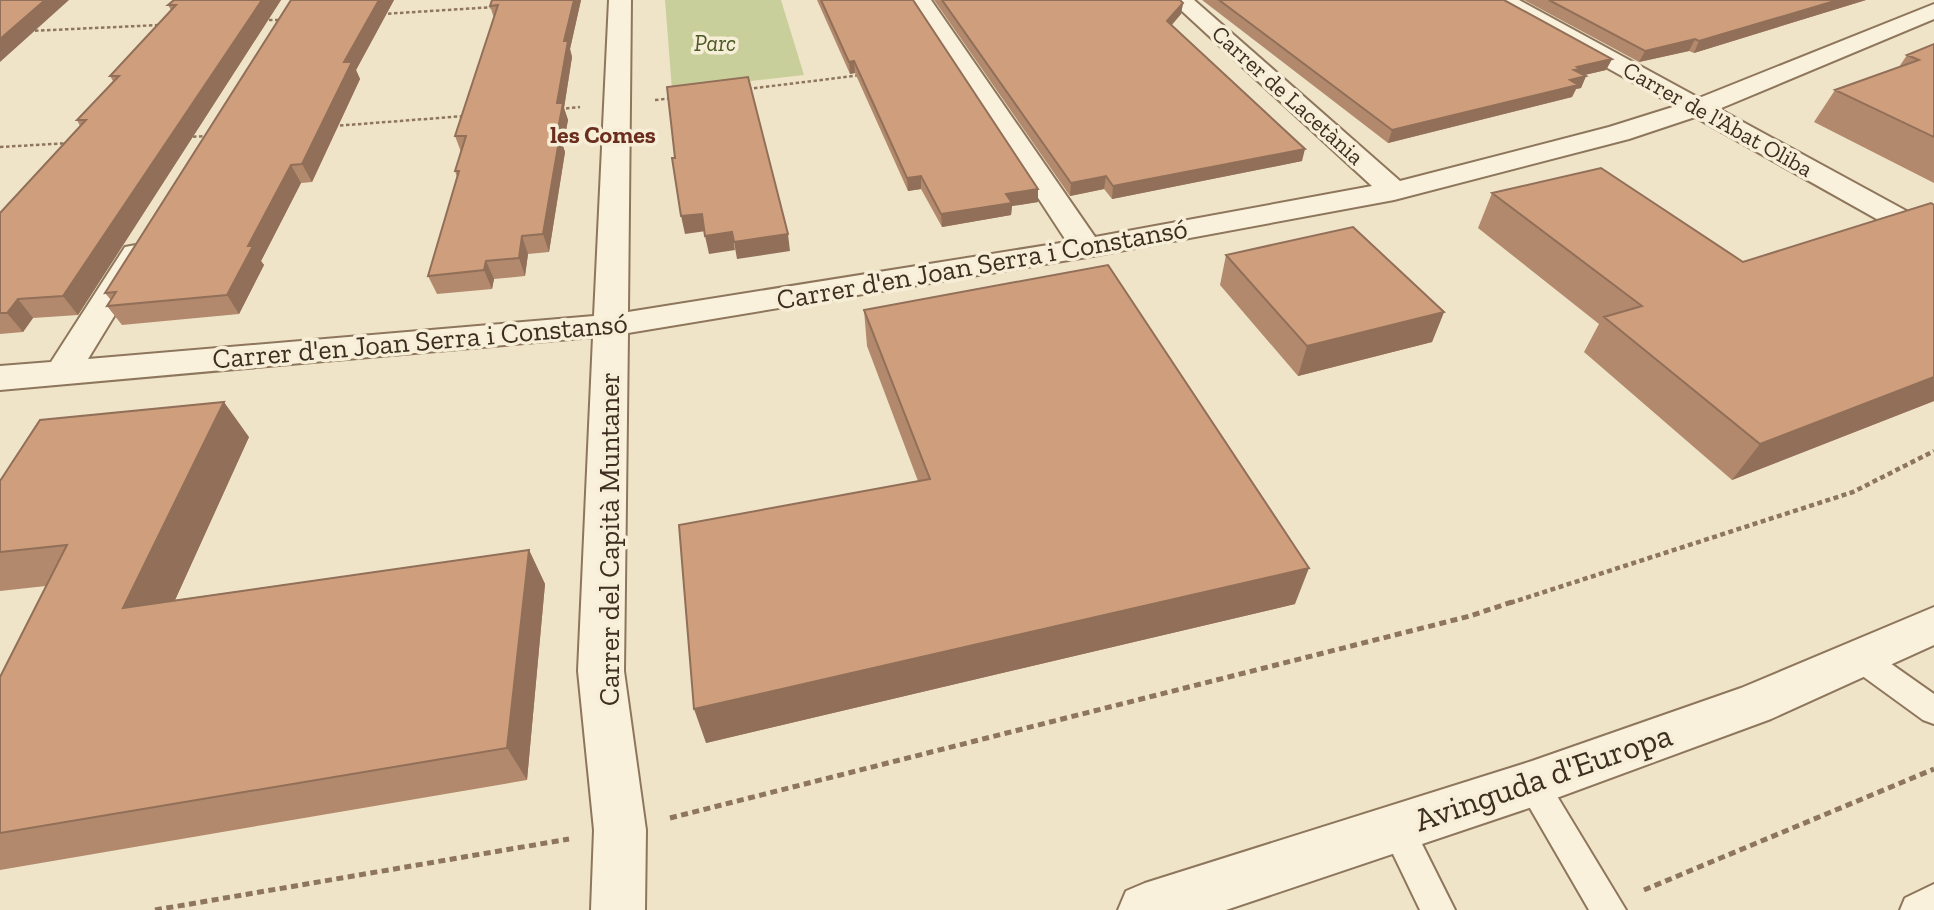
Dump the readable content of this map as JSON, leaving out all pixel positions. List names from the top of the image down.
{
  "streets": {
    "street": [
      "Carrer de Lacetània",
      "Carrer de l'Abat Oliba",
      "Carrer d'en Joan Serra i Constansó",
      "Carrer del Capità Muntaner",
      "Avinguda d'Europa"
    ]
  },
  "crossings": [
    ["Carrer de Lacetània", "Carrer d'en Joan Serra i Constansó"],
    ["Carrer de l'Abat Oliba", "Carrer d'en Joan Serra i Constansó"],
    ["Carrer d'en Joan Serra i Constansó", "Carrer del Capità Muntaner"]
  ],
  "districts": ["les Comes"],
  "parks": ["Parc"]
}
